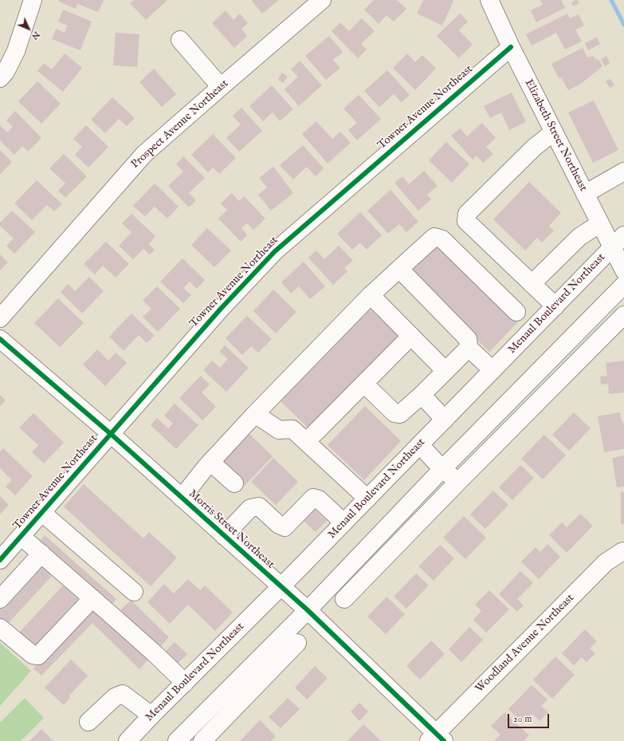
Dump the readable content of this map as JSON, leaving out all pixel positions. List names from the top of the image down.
{
  "streets": {
    "street": [
      "Towner Avenue Northeast",
      "Prospect Avenue Northeast",
      "Elizabeth Street Northeast",
      "Menaul Boulevard Northeast",
      "Morris Street Northeast",
      "Woodland Avenue Northeast"
    ]
  },
  "crossings": [
    ["Towner Avenue Northeast", "Elizabeth Street Northeast"],
    ["Towner Avenue Northeast", "Morris Street Northeast"],
    ["Elizabeth Street Northeast", "Menaul Boulevard Northeast"],
    ["Menaul Boulevard Northeast", "Morris Street Northeast"],
    ["Morris Street Northeast", "Woodland Avenue Northeast"]
  ],
  "scale_bar": "20 m",
  "north": "bottom right"
}
